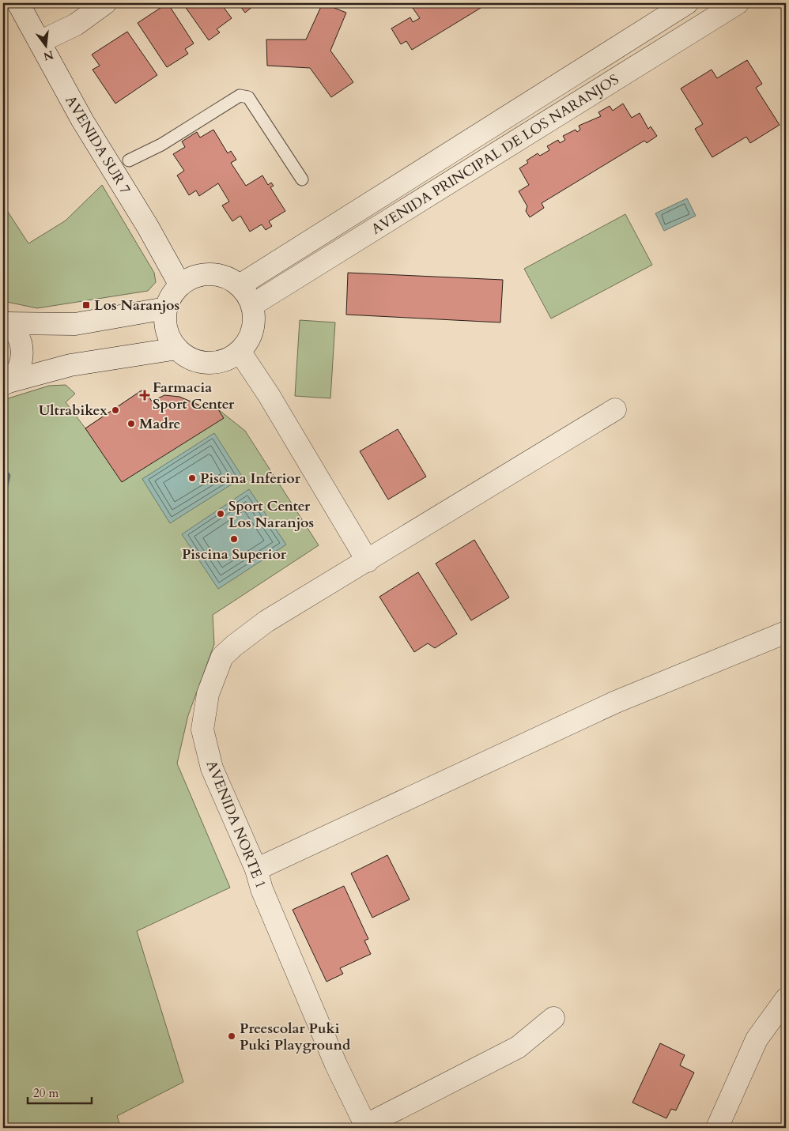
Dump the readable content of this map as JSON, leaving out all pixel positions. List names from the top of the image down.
{
  "streets": {
    "street": ["AVENIDA SUR 7", "AVENIDA PRINCIPAL DE LOS NARANJOS", "AVENIDA NORTE 1"]
  },
  "crossings": [
    ["AVENIDA SUR 7", "AVENIDA PRINCIPAL DE LOS NARANJOS"]
  ],
  "places": {
    "transit": ["Los Naranjos"],
    "health": ["Farmacia Sport Center"],
    "other": [
      "Ultrabikex",
      "Madre",
      "Piscina Inferior",
      "Sport Center Los Naranjos",
      "Piscina Superior",
      "Preescolar Puki Puki Playground"
    ]
  },
  "scale_bar": "20 m",
  "north": "bottom"
}
